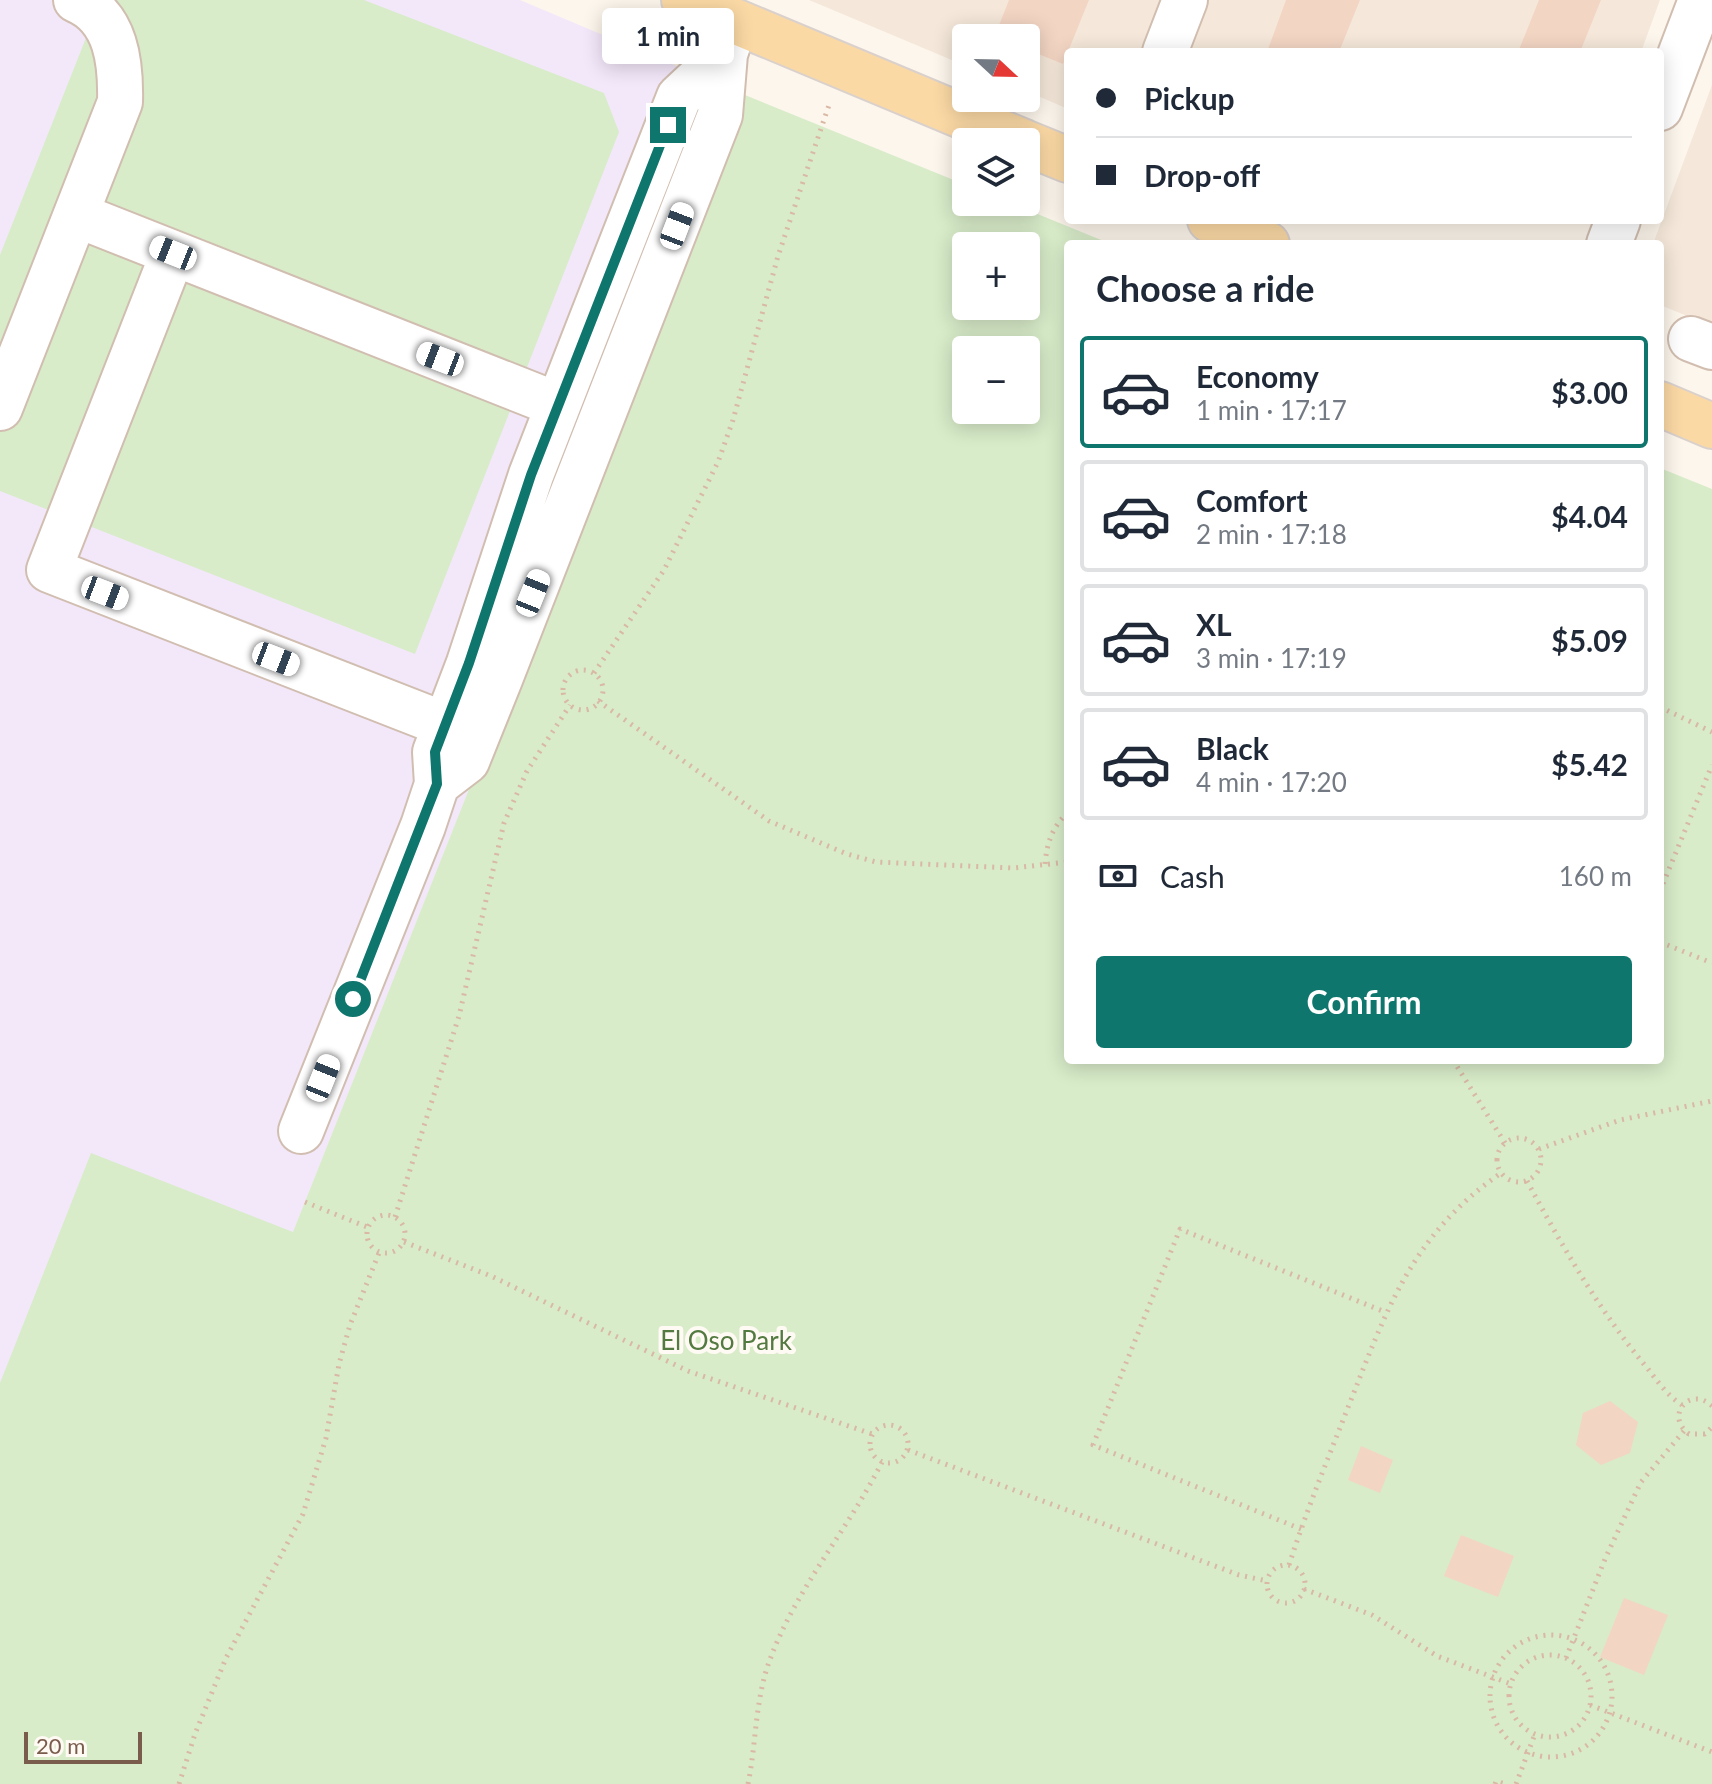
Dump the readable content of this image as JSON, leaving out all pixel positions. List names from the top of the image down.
{
  "parks": ["El Oso Park"],
  "scale_bar": "20 m",
  "north": "right",
  "page": {
    "bubble": "1 min",
    "map_buttons": ["+", "−"],
    "banner": ["Pickup", "Drop-off"],
    "heading": "Choose a ride",
    "list": [
      {
        "name": "Economy",
        "note": "1 min · 17:17",
        "value": "$3.00"
      },
      {
        "name": "Comfort",
        "note": "2 min · 17:18",
        "value": "$4.04"
      },
      {
        "name": "XL",
        "note": "3 min · 17:19",
        "value": "$5.09"
      },
      {
        "name": "Black",
        "note": "4 min · 17:20",
        "value": "$5.42"
      }
    ],
    "pay": ["Cash", "160 m"],
    "buttons": "Confirm",
    "scale": "20 m"
  }
}
